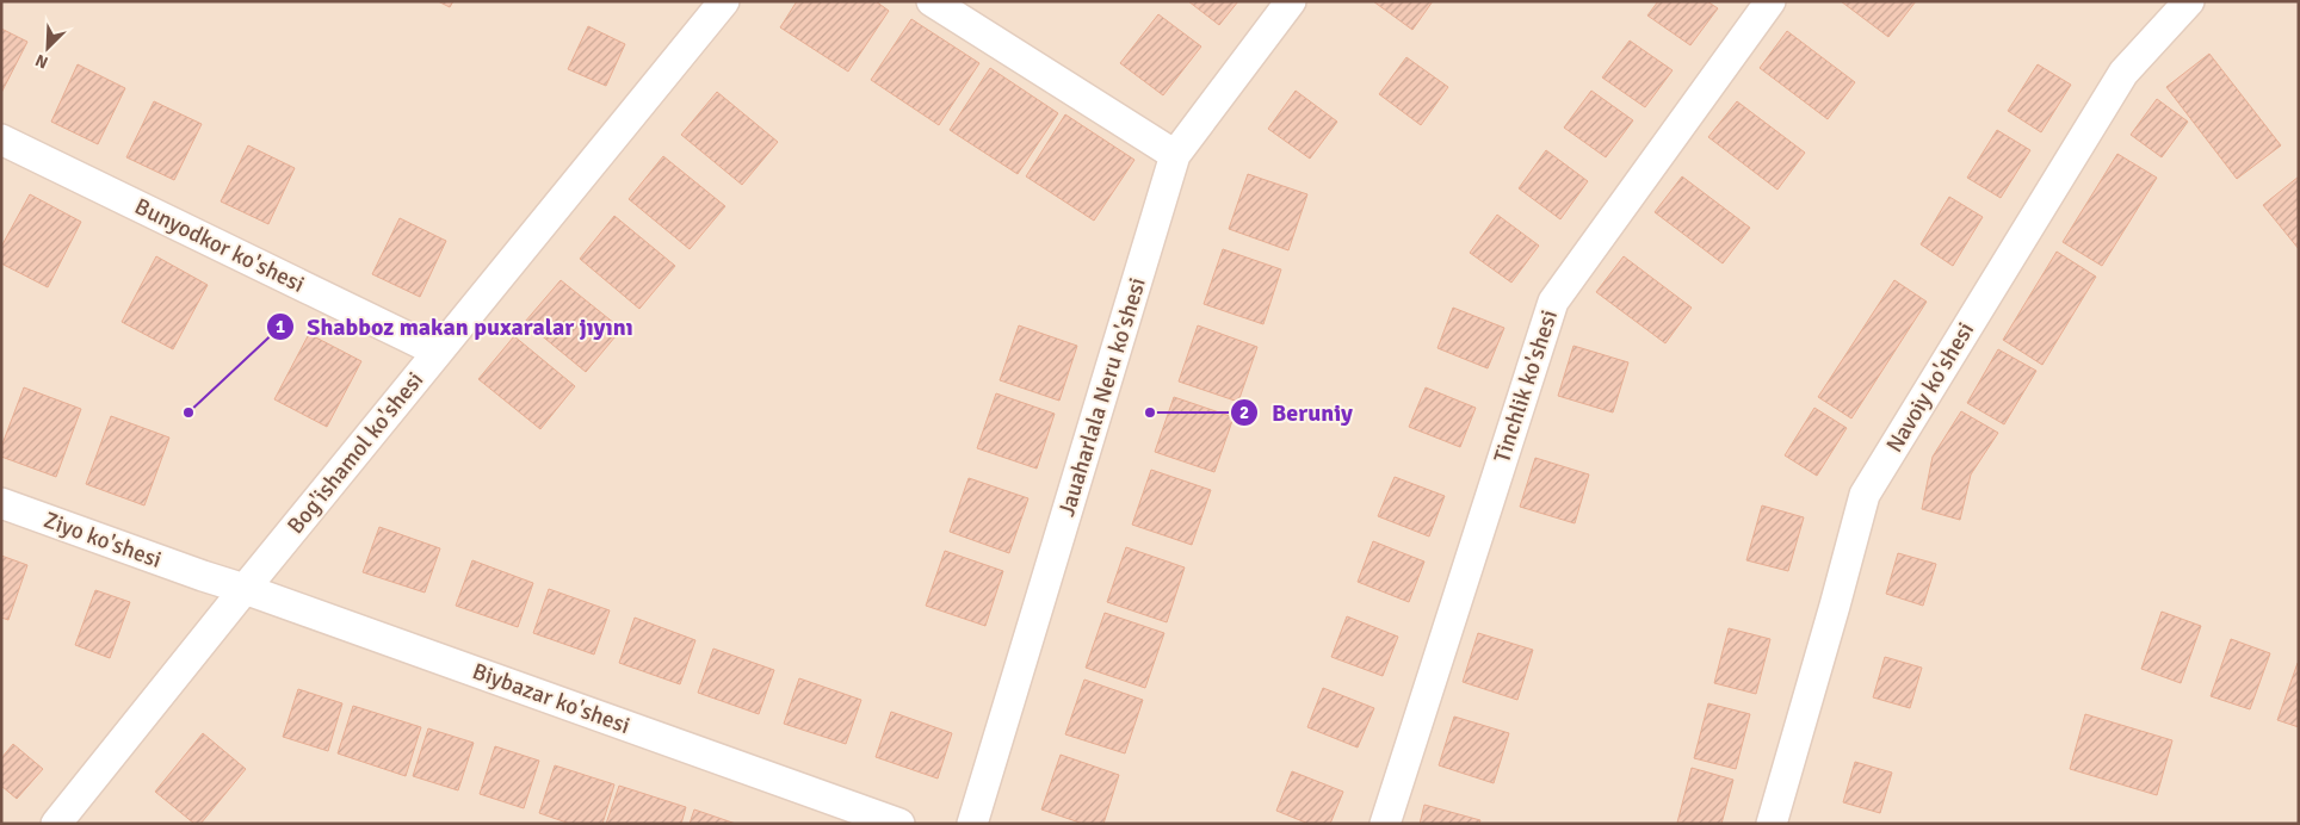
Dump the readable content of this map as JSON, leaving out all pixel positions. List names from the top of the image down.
{
  "streets": {
    "street": [
      "Bunyodkor ko'shesi",
      "Tinchlik ko'shesi",
      "Navoiy ko'shesi",
      "Jauaharlala Neru ko'shesi",
      "Bog'ishamol ko'shesi",
      "Ziyo ko'shesi",
      "Biybazar ko'shesi"
    ]
  },
  "crossings": [
    ["Bunyodkor ko'shesi", "Bog'ishamol ko'shesi"],
    ["Bog'ishamol ko'shesi", "Biybazar ko'shesi"],
    ["Ziyo ko'shesi", "Biybazar ko'shesi"]
  ],
  "places": ["Shabboz makan puxaralar jıyını", "Beruniy"],
  "north": "bottom left"
}
